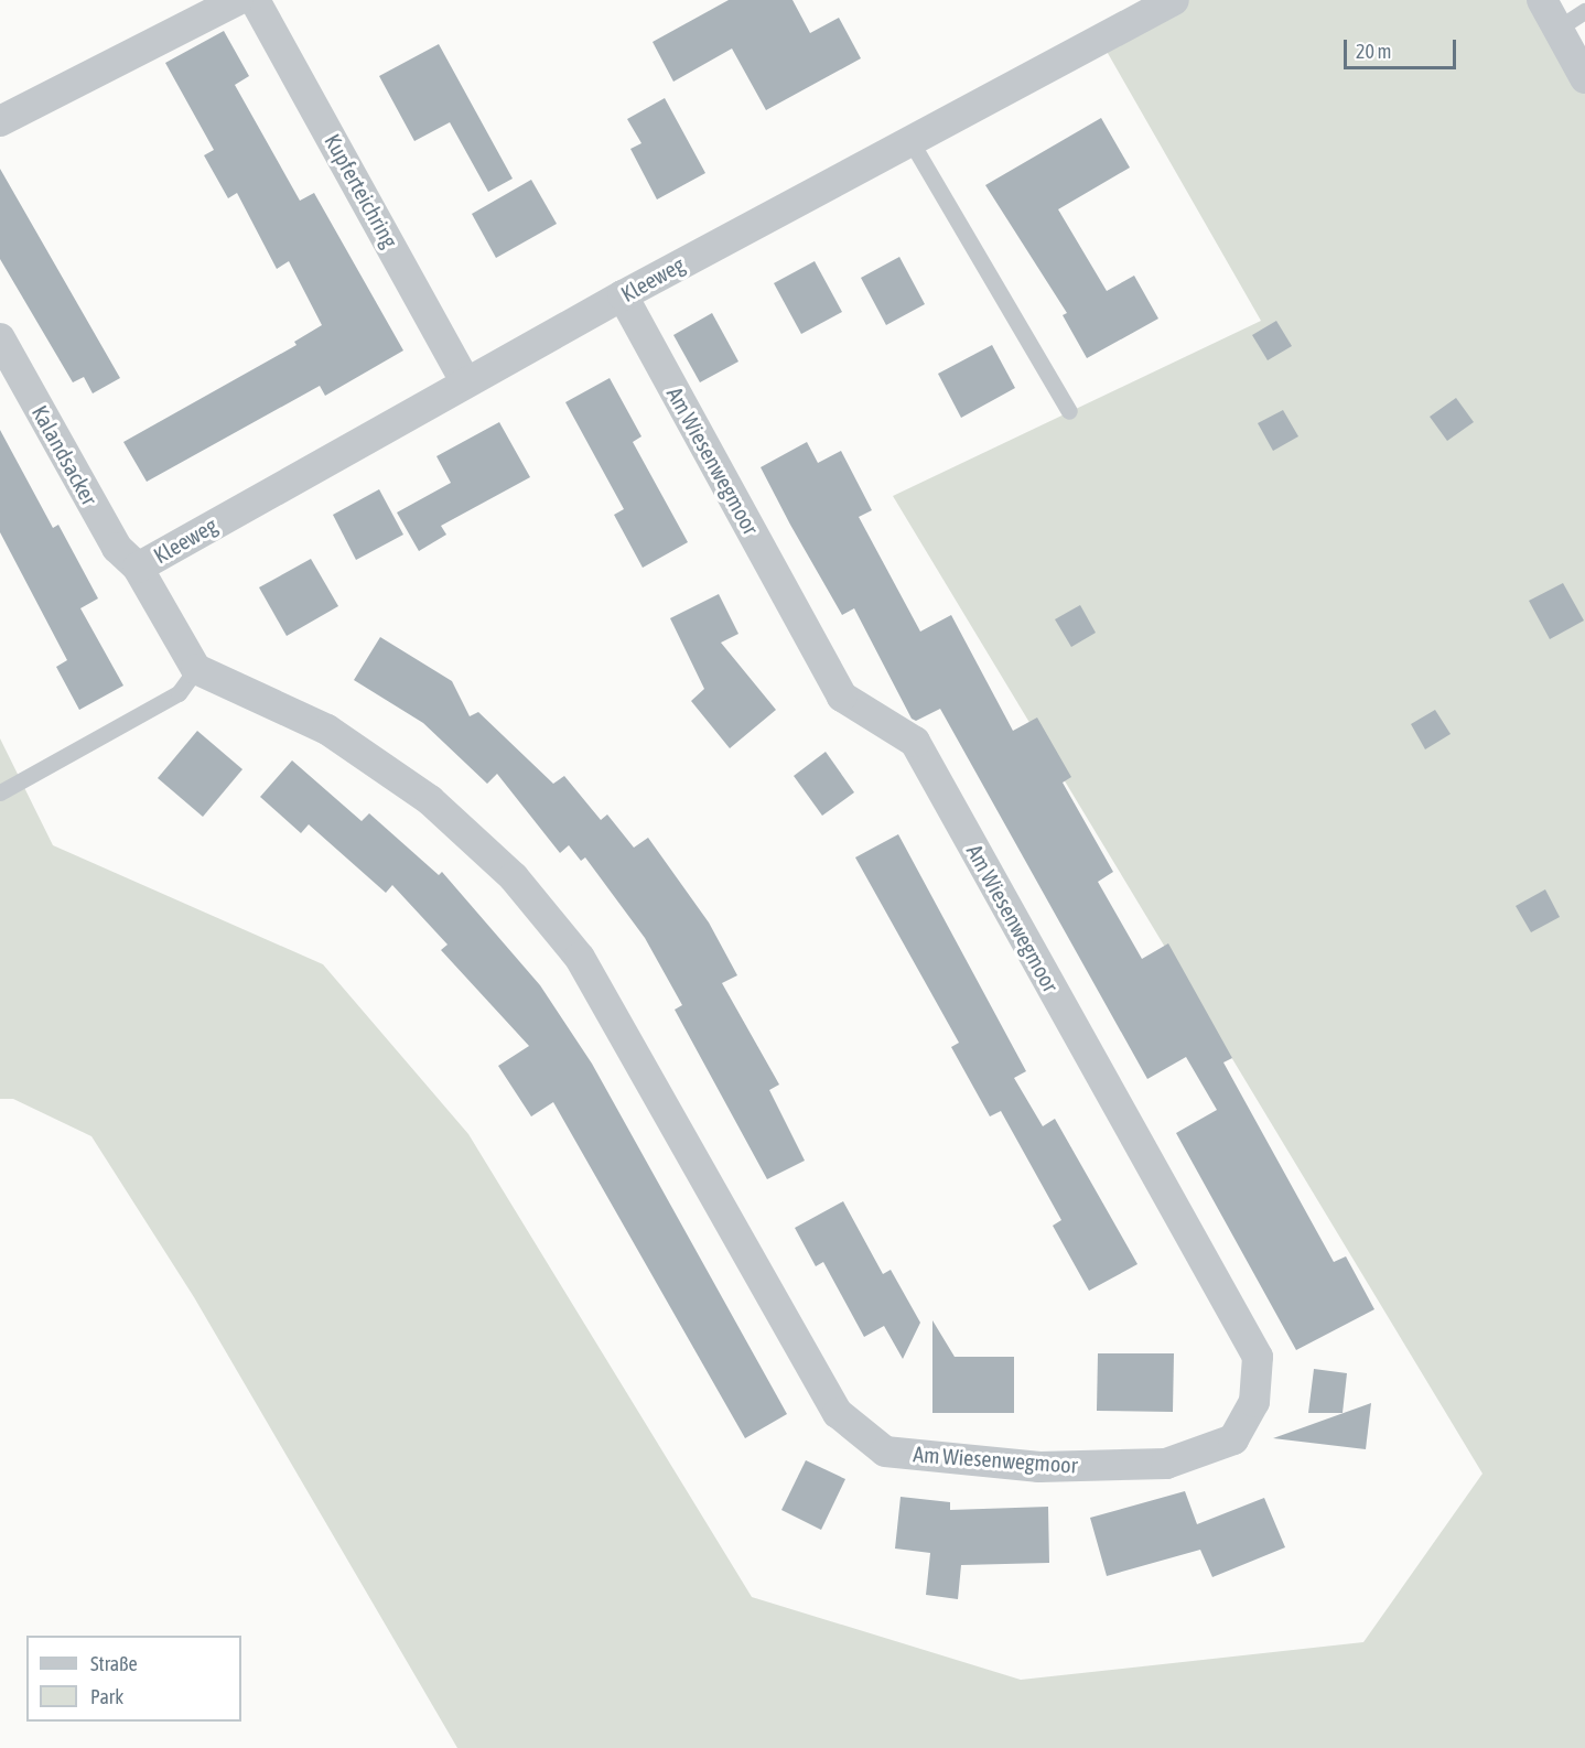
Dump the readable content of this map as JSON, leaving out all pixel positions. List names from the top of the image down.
{
  "streets": {
    "street": [
      "Kupferteichring",
      "Kleeweg",
      "Kalandsacker",
      "Am Wiesenwegmoor"
    ]
  },
  "crossings": [
    ["Kupferteichring", "Kleeweg"],
    ["Kleeweg", "Kalandsacker"],
    ["Kleeweg", "Am Wiesenwegmoor"]
  ],
  "legend": ["Straße", "Park"],
  "scale_bar": "20 m"
}
